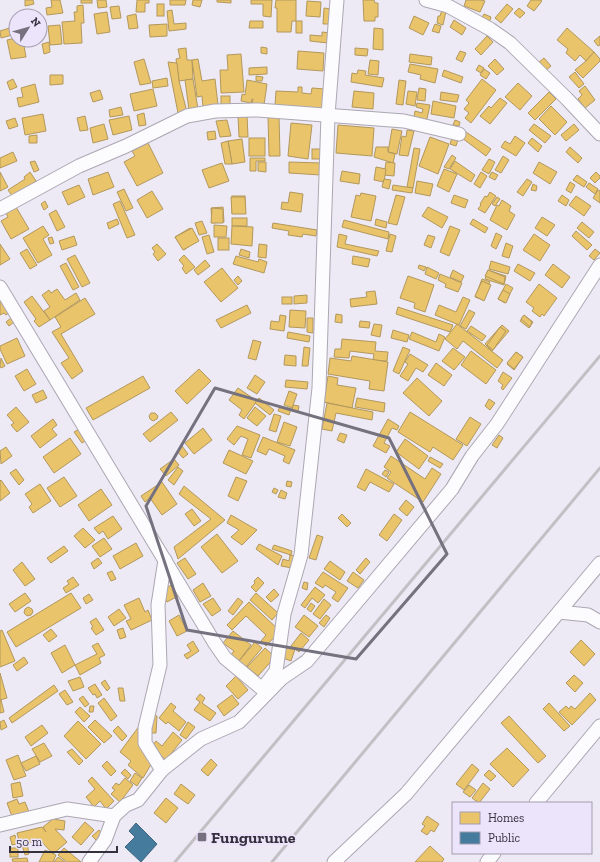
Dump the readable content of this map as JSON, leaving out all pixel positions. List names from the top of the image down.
{
  "places": {
    "transit": ["Fungurume"]
  },
  "legend": ["Homes", "Public"],
  "scale_bar": "50 m",
  "north": "top right"
}
